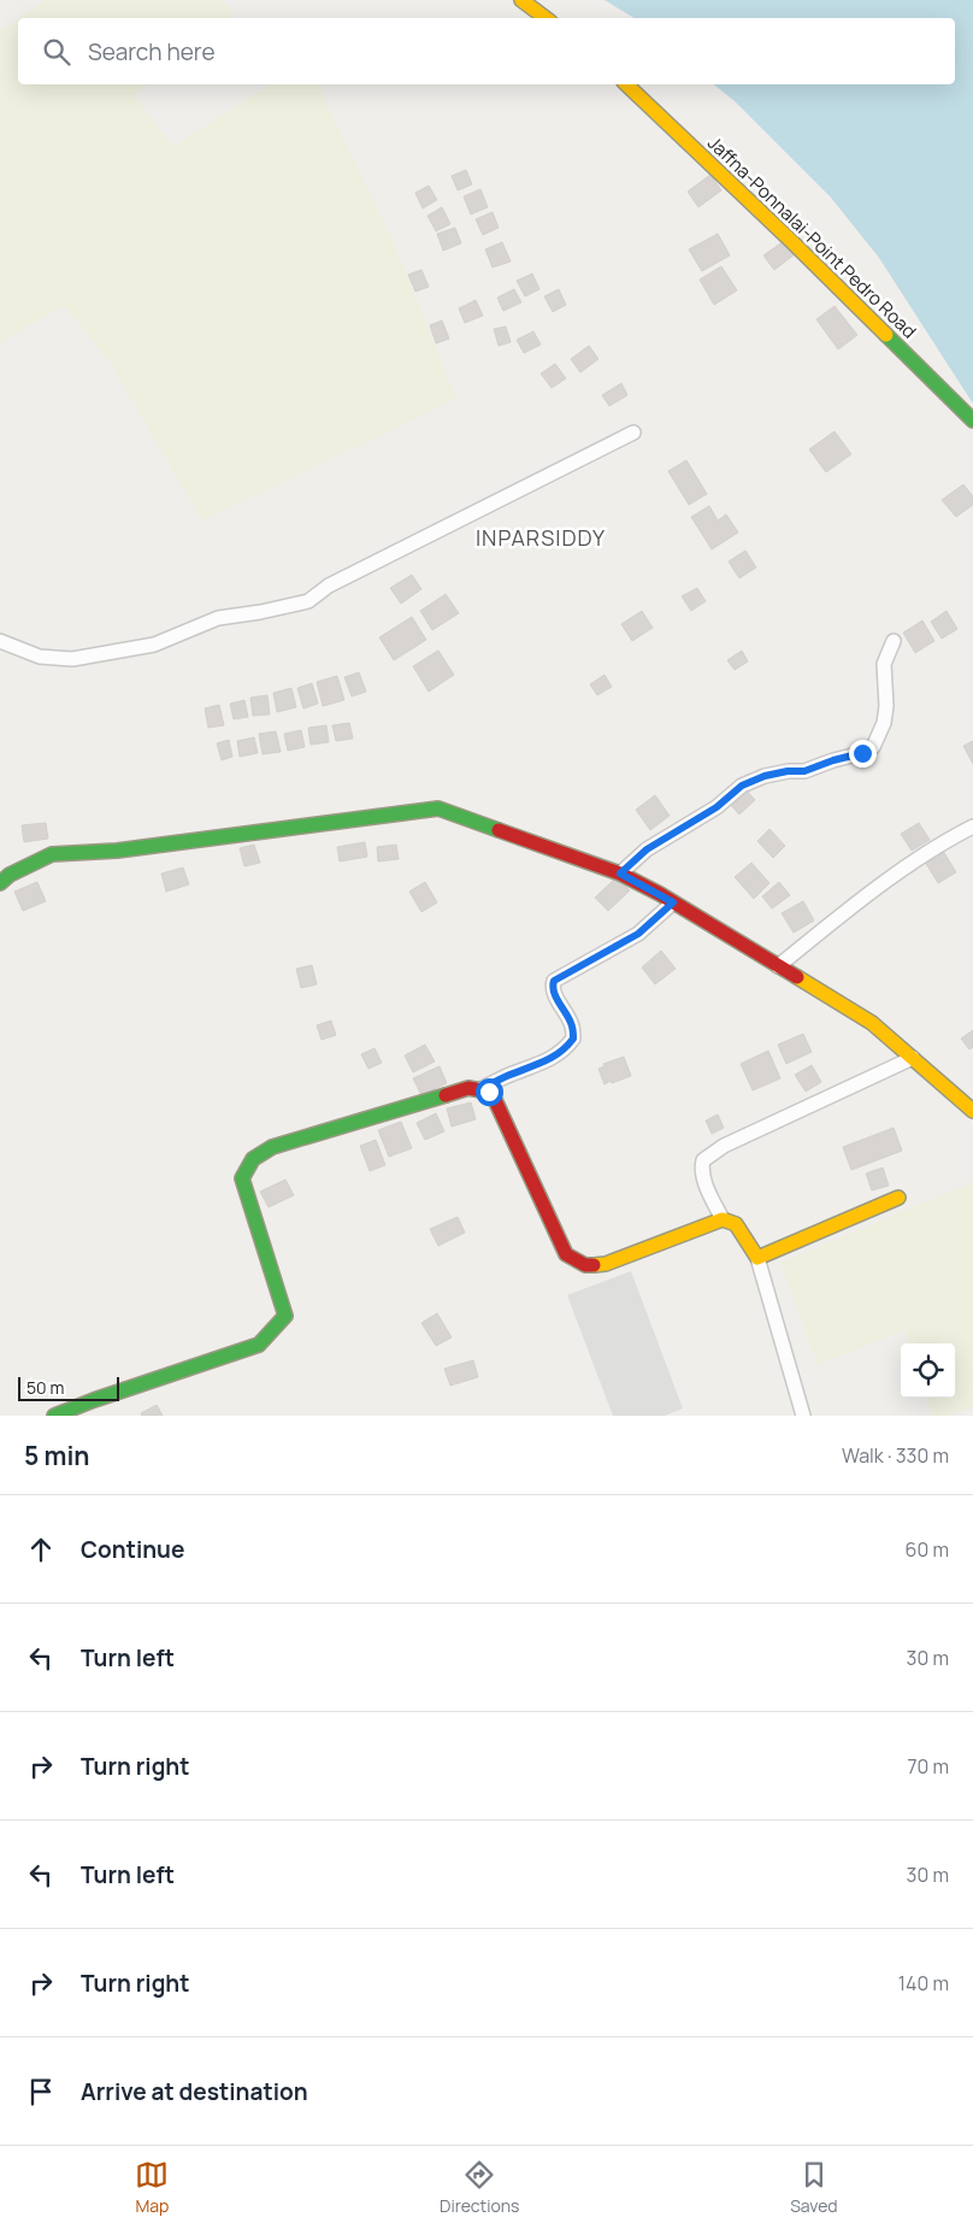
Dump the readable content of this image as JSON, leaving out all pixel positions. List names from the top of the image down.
{
  "streets": {
    "street": ["Jaffna-Ponnalai-Point Pedro Road"]
  },
  "districts": ["INPARSIDDY"],
  "scale_bar": "50 m",
  "page": {
    "search": "Search here",
    "scale": "50 m",
    "heading": ["5 min", "Walk · 330 m"],
    "list": [
      ["Continue", "60 m"],
      ["Turn left", "30 m"],
      ["Turn right", "70 m"],
      ["Turn left", "30 m"],
      ["Turn right", "140 m"],
      "Arrive at destination"
    ],
    "nav": ["Map", "Directions", "Saved"]
  }
}
